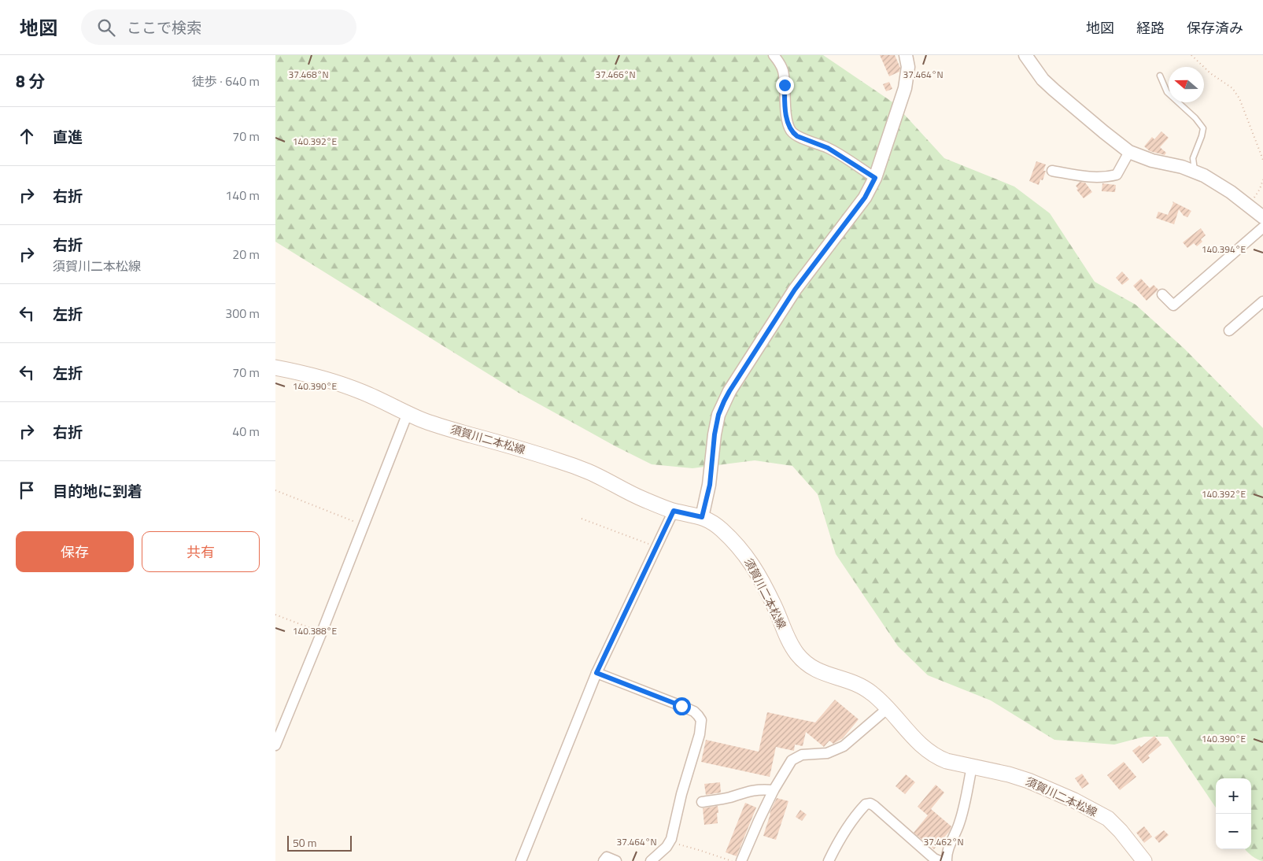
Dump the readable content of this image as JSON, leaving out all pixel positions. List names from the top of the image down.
{
  "streets": {
    "main road": ["須賀川二本松線"]
  },
  "scale_bar": "50 m",
  "north": "left",
  "page": {
    "header": "地図",
    "search": "ここで検索",
    "nav": ["地図", "経路", "保存済み"],
    "heading": ["8 分", "徒歩 · 640 m"],
    "list": [
      ["直進", "70 m"],
      ["右折", "140 m"],
      ["右折", "須賀川二本松線", "20 m"],
      ["左折", "300 m"],
      ["左折", "70 m"],
      ["右折", "40 m"],
      "目的地に到着"
    ],
    "buttons": ["保存", "共有"],
    "map_buttons": ["+", "−"],
    "scale": "50 m"
  },
  "coordinates": [
    "37.468°N",
    "37.466°N",
    "37.464°N",
    "140.392°E",
    "140.394°E",
    "140.390°E",
    "140.388°E",
    "37.462°N"
  ]
}
